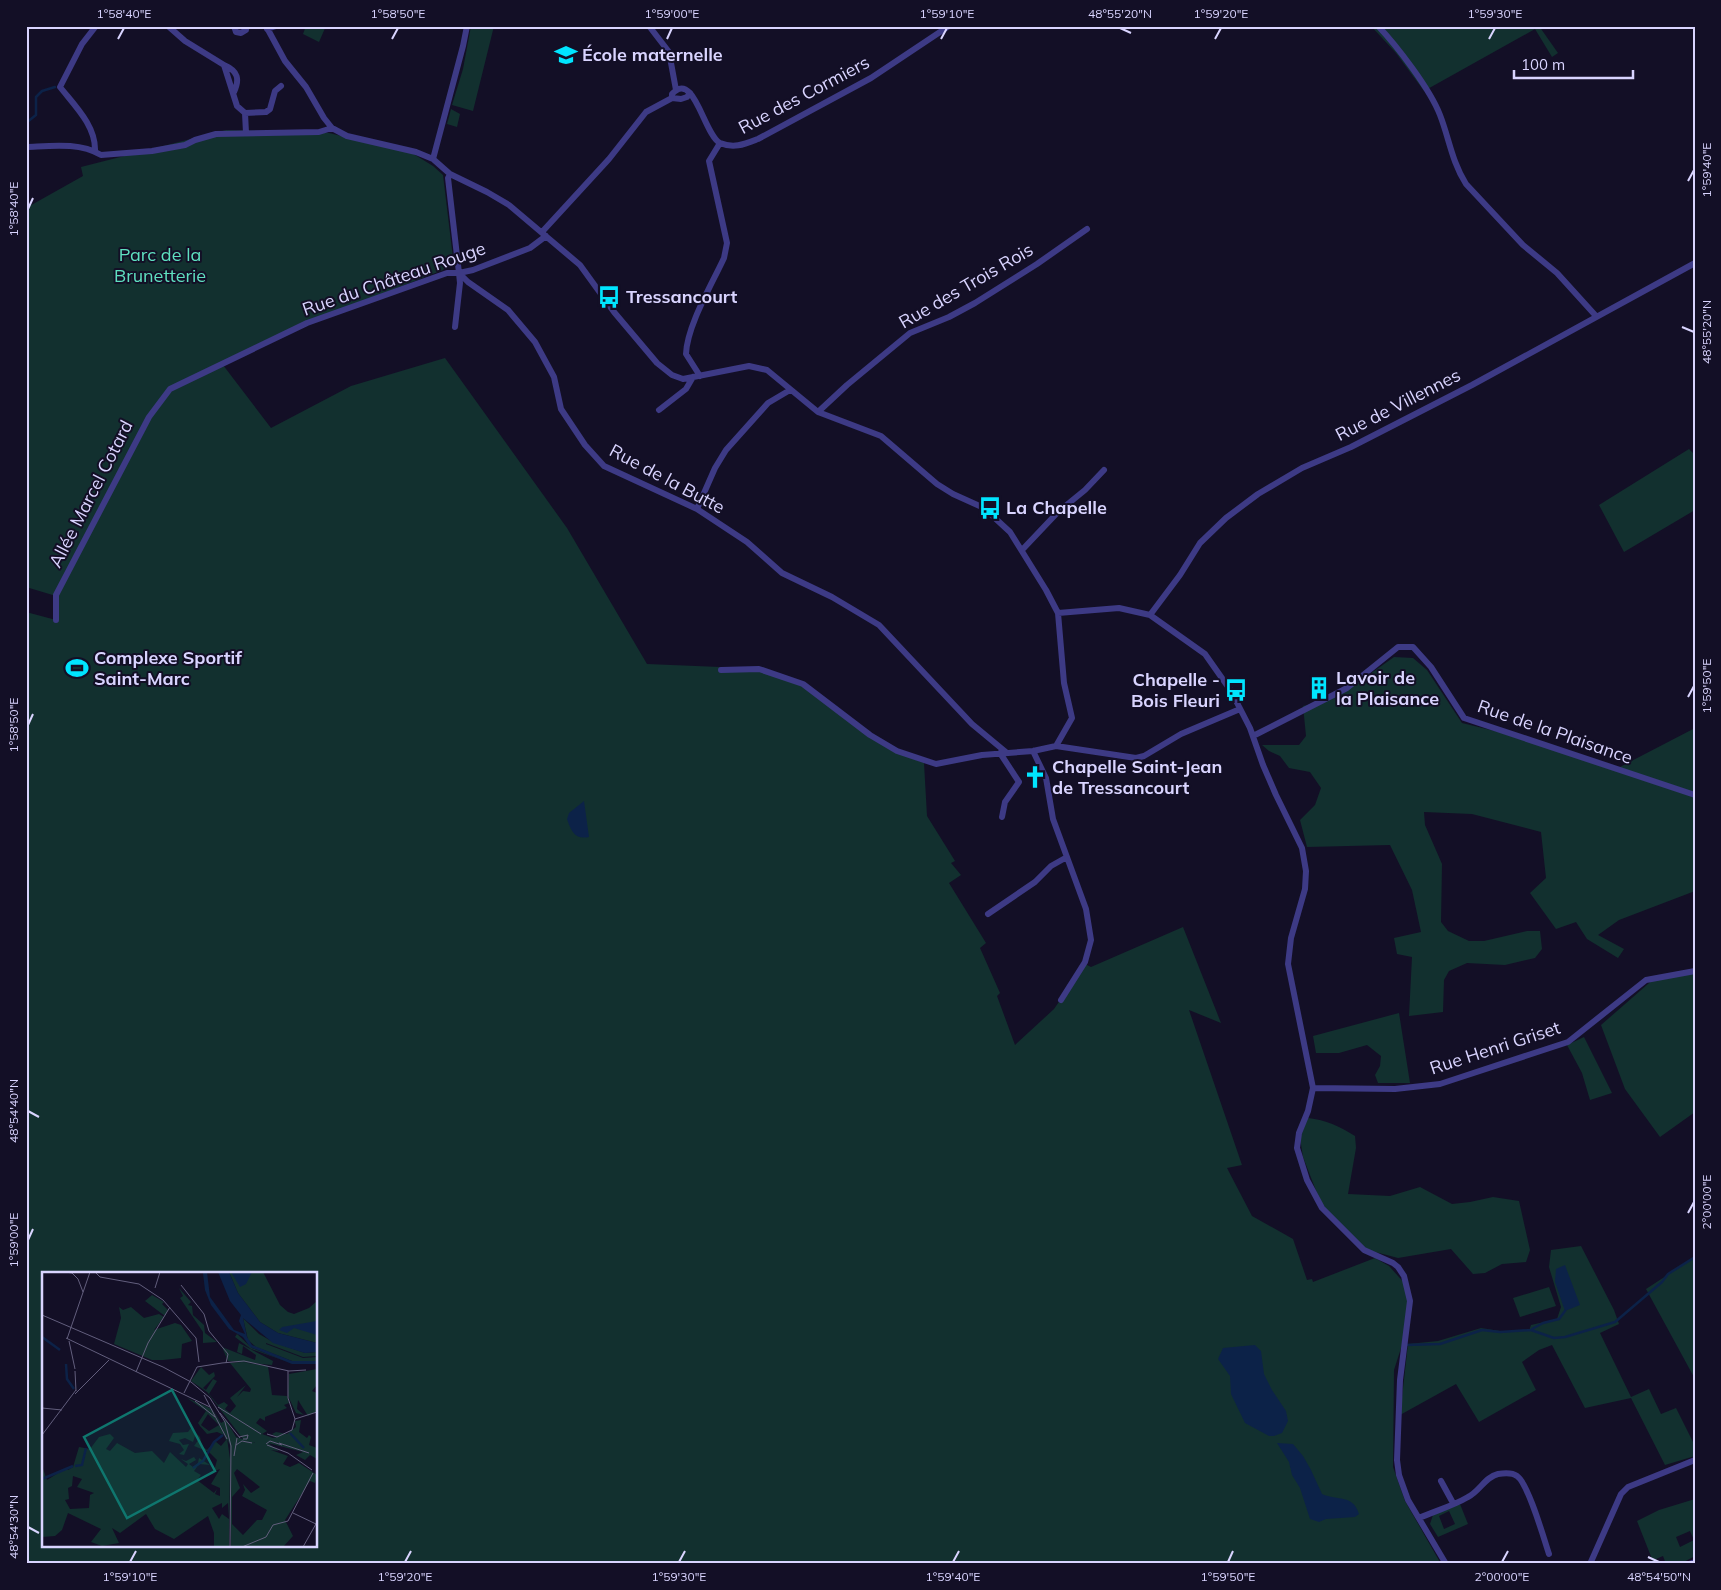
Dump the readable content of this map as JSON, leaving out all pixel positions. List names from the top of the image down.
{
  "streets": {
    "street": [
      "Rue des Cormiers",
      "Rue du Château Rouge",
      "Rue des Trois Rois",
      "Rue de Villennes",
      "Rue de la Butte",
      "Allée Marcel Cotard",
      "Rue de la Plaisance",
      "Rue Henri Griset"
    ]
  },
  "crossings": [
    ["Rue du Château Rouge", "Rue de la Butte"],
    ["Rue du Château Rouge", "Allée Marcel Cotard"]
  ],
  "parks": ["Parc de la Brunetterie"],
  "places": {
    "school or university": ["École maternelle"],
    "bus stop": ["Tressancourt", "La Chapelle", "Chapelle - Bois Fleuri"],
    "sports": ["Complexe Sportif Saint-Marc"],
    "building": ["Lavoir de la Plaisance"],
    "church": ["Chapelle Saint-Jean de Tressancourt"]
  },
  "scale_bar": "100 m",
  "coordinates": [
    "1°58'40\"E",
    "1°58'50\"E",
    "1°59'00\"E",
    "1°59'10\"E",
    "48°55'20\"N",
    "1°59'20\"E",
    "1°59'30\"E",
    "1°59'40\"E",
    "1°59'50\"E",
    "48°54'40\"N",
    "2°00'00\"E",
    "48°54'30\"N",
    "48°54'50\"N"
  ]
}
